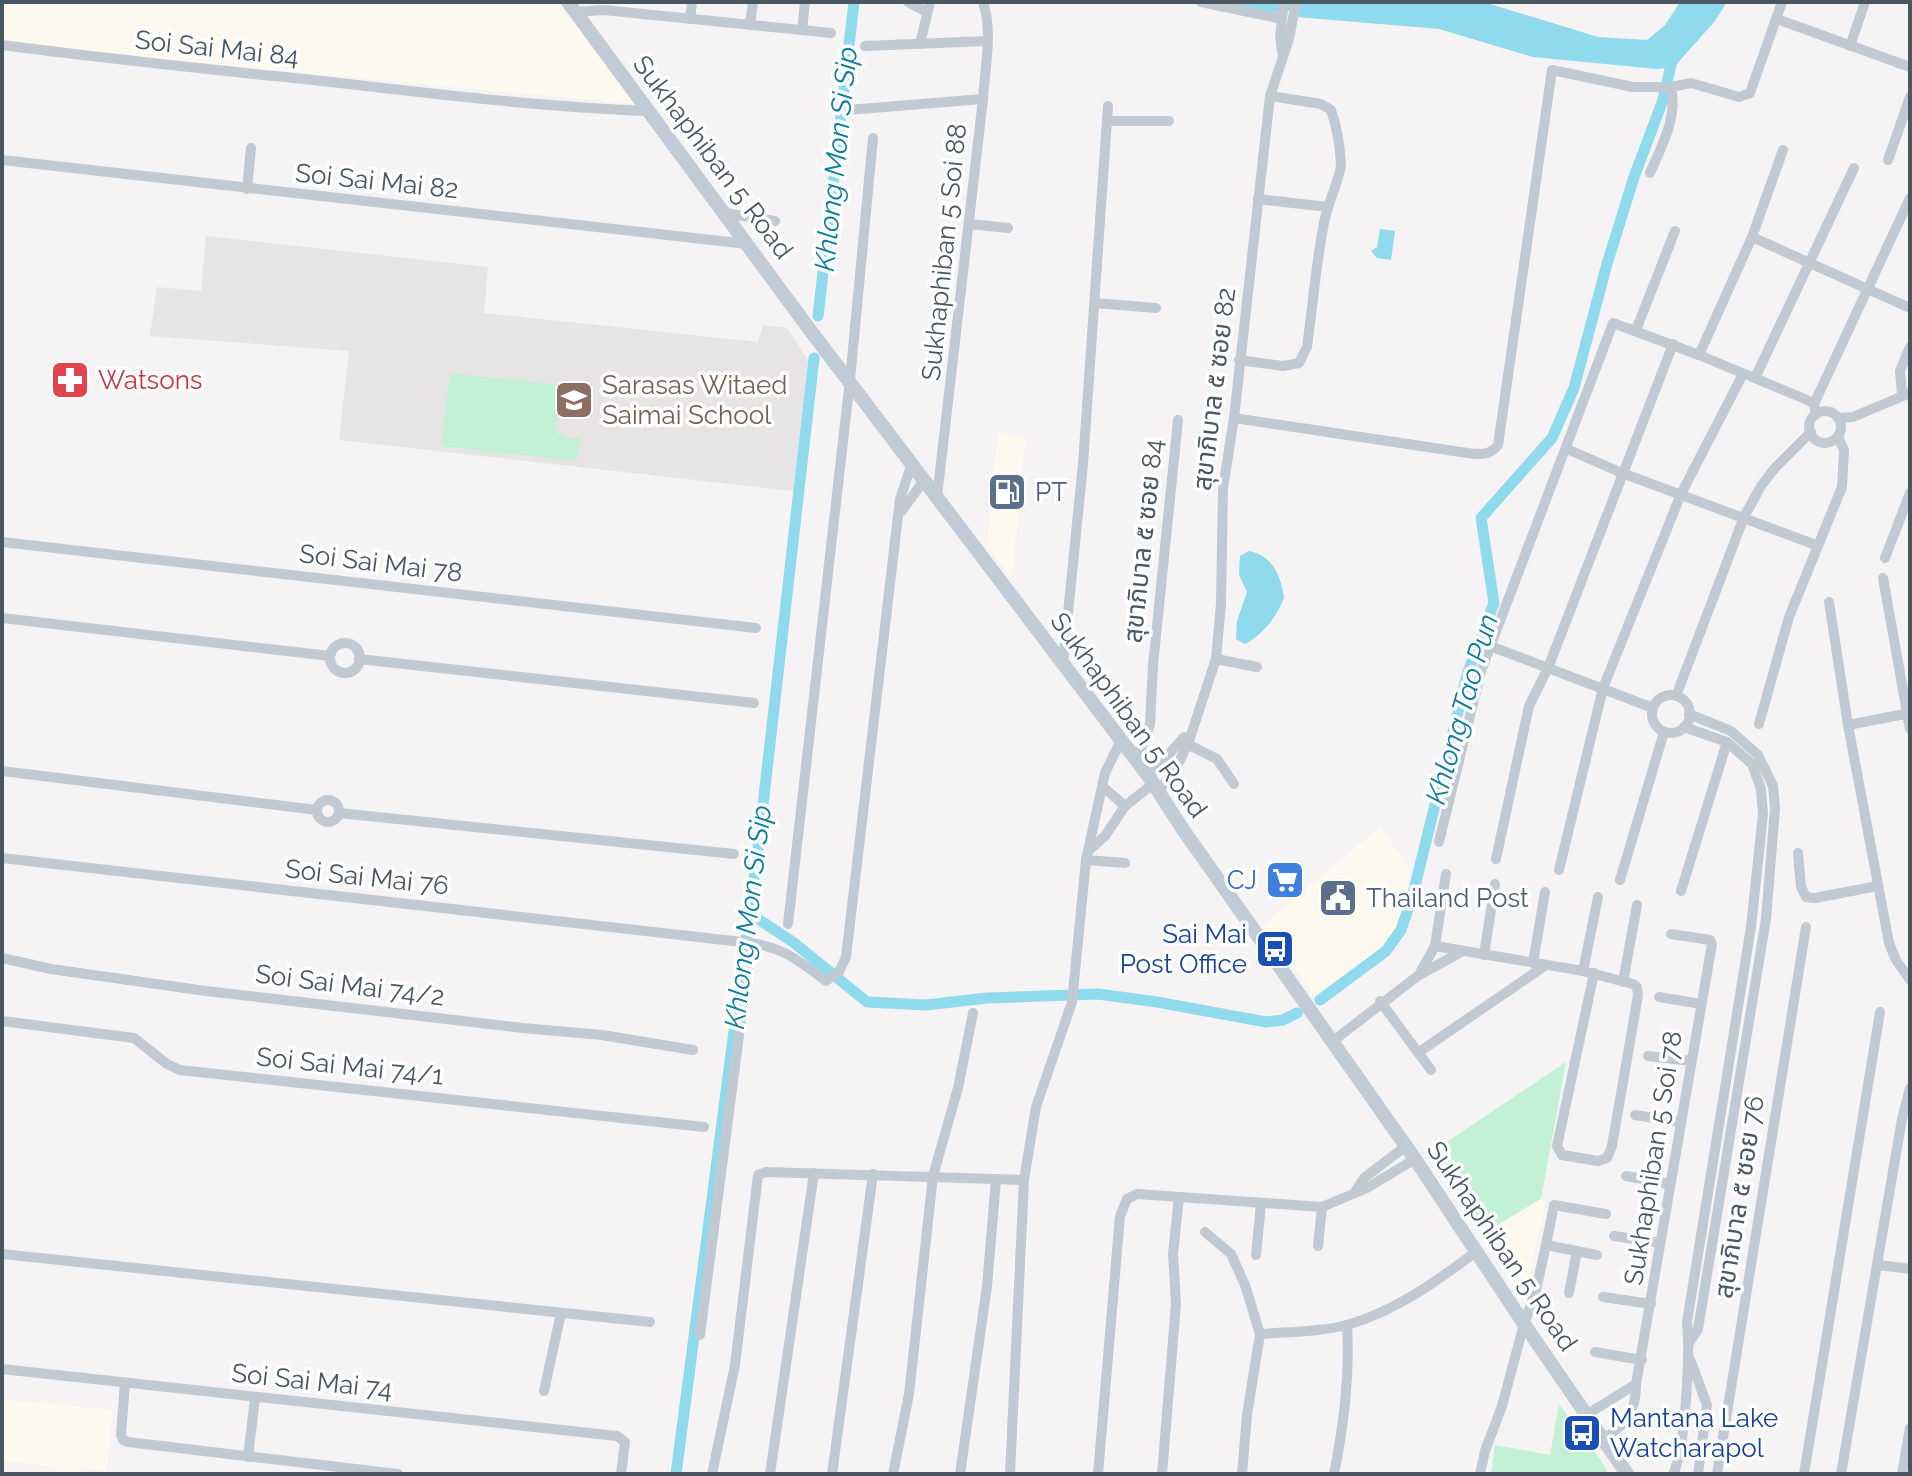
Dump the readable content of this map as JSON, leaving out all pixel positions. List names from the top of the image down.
{
  "streets": {
    "main road": ["Sukhaphiban 5 Road"],
    "street": [
      "Soi Sai Mai 84",
      "Soi Sai Mai 82",
      "Sukhaphiban 5 Soi 88",
      "สุขาภิบาล ๕ ซอย 82",
      "สุขาภิบาล ๕ ซอย 84",
      "Soi Sai Mai 78",
      "Soi Sai Mai 76",
      "Soi Sai Mai 74/2",
      "Soi Sai Mai 74/1",
      "Sukhaphiban 5 Soi 78",
      "สุขาภิบาล ๕ ซอย 76",
      "Soi Sai Mai 74"
    ]
  },
  "crossings": [
    ["Soi Sai Mai 84", "Sukhaphiban 5 Road"],
    ["Sukhaphiban 5 Road", "Soi Sai Mai 82"],
    ["Sukhaphiban 5 Road", "Sukhaphiban 5 Soi 88"],
    ["Sukhaphiban 5 Road", "สุขาภิบาล ๕ ซอย 82"],
    ["Sukhaphiban 5 Road", "สุขาภิบาล ๕ ซอย 84"],
    ["Sukhaphiban 5 Road", "Sukhaphiban 5 Soi 78"]
  ],
  "water": ["Khlong Mon Si Sip", "Khlong Tao Pun"],
  "places": {
    "pharmacy": ["Watsons"],
    "school or university": ["Sarasas Witaed Saimai School"],
    "fuel station": ["PT"],
    "supermarket": ["CJ"],
    "public building": ["Thailand Post"],
    "bus stop": ["Sai Mai Post Office", "Mantana Lake Watcharapol"]
  }
}
